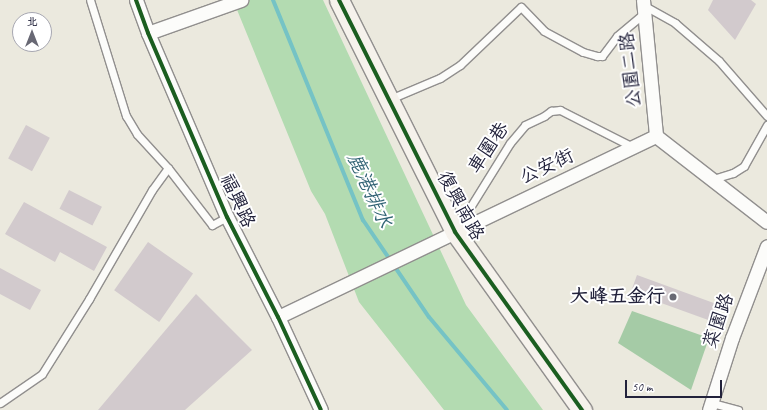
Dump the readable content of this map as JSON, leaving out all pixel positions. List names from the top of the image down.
{
  "streets": {
    "street": [
      "公園二路",
      "公安街",
      "福興路",
      "復興南路",
      "菜園路"
    ],
    "lane": ["車圍巷"]
  },
  "crossings": [
    ["公園二路", "公安街"],
    ["車圍巷", "公安街"],
    ["車圍巷", "復興南路"],
    ["公安街", "福興路"],
    ["公安街", "復興南路"]
  ],
  "water": ["鹿港排水"],
  "places": ["大峰五金行"],
  "scale_bar": "50 m",
  "north": "top"
}
